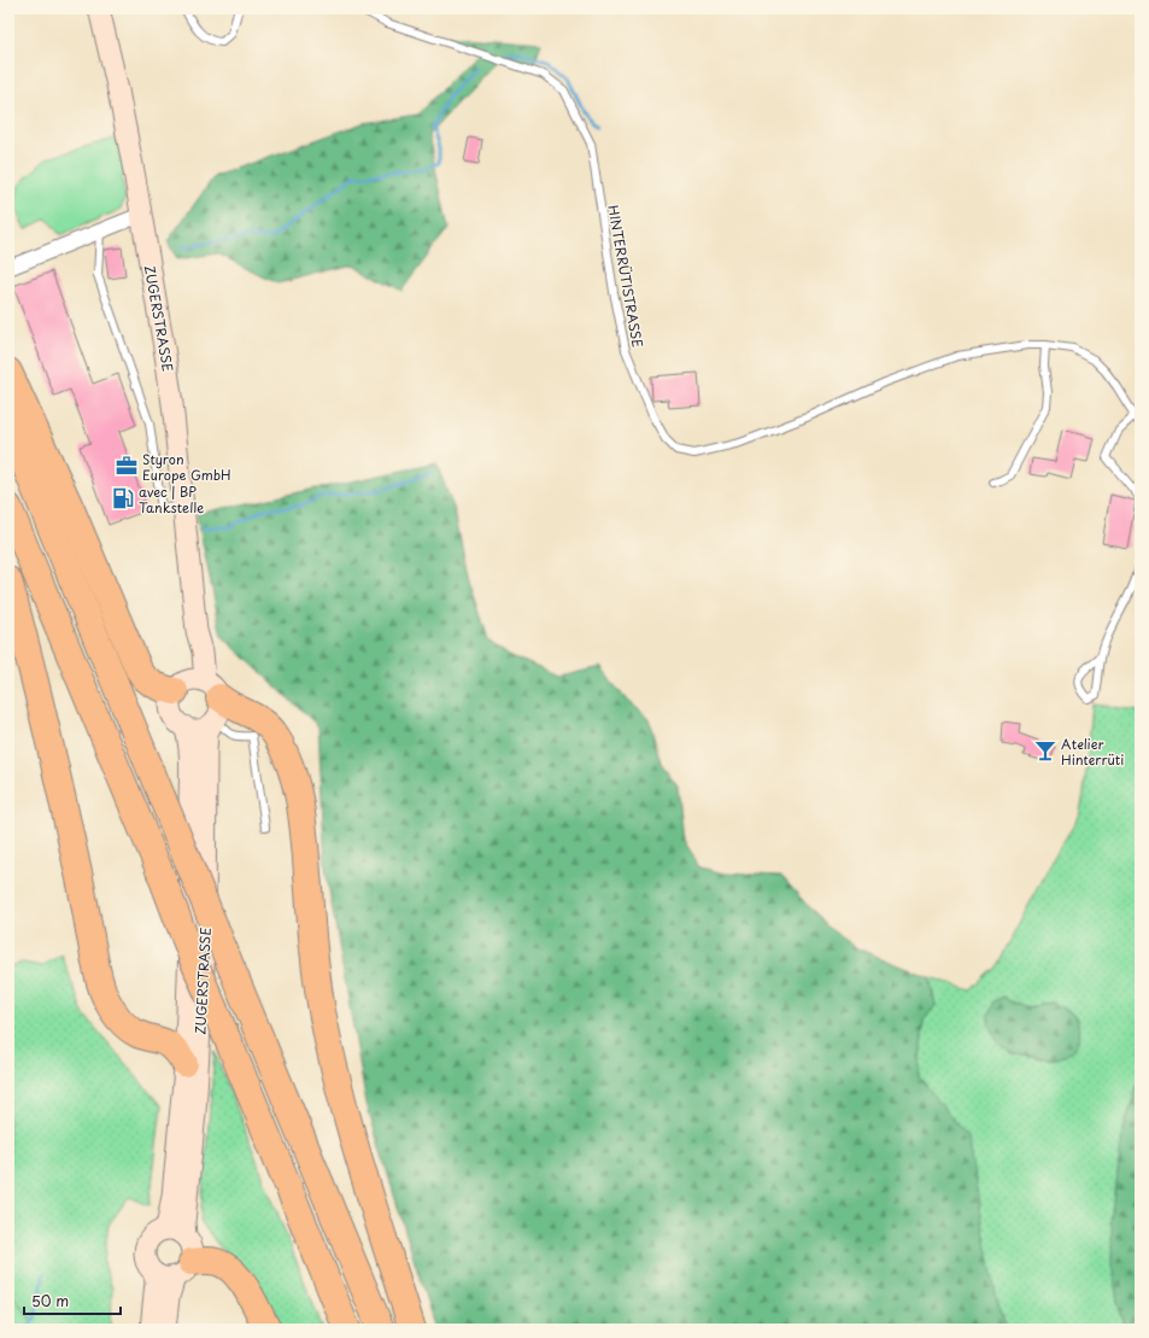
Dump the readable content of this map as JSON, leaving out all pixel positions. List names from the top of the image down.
{
  "streets": {
    "main road": ["ZUGERSTRASSE"],
    "lane": ["HINTERRÜTISTRASSE"]
  },
  "places": {
    "office": ["Styron Europe GmbH"],
    "fuel station": ["avec | BP Tankstelle"],
    "bar": ["Atelier Hinterrüti"]
  },
  "scale_bar": "50 m"
}
